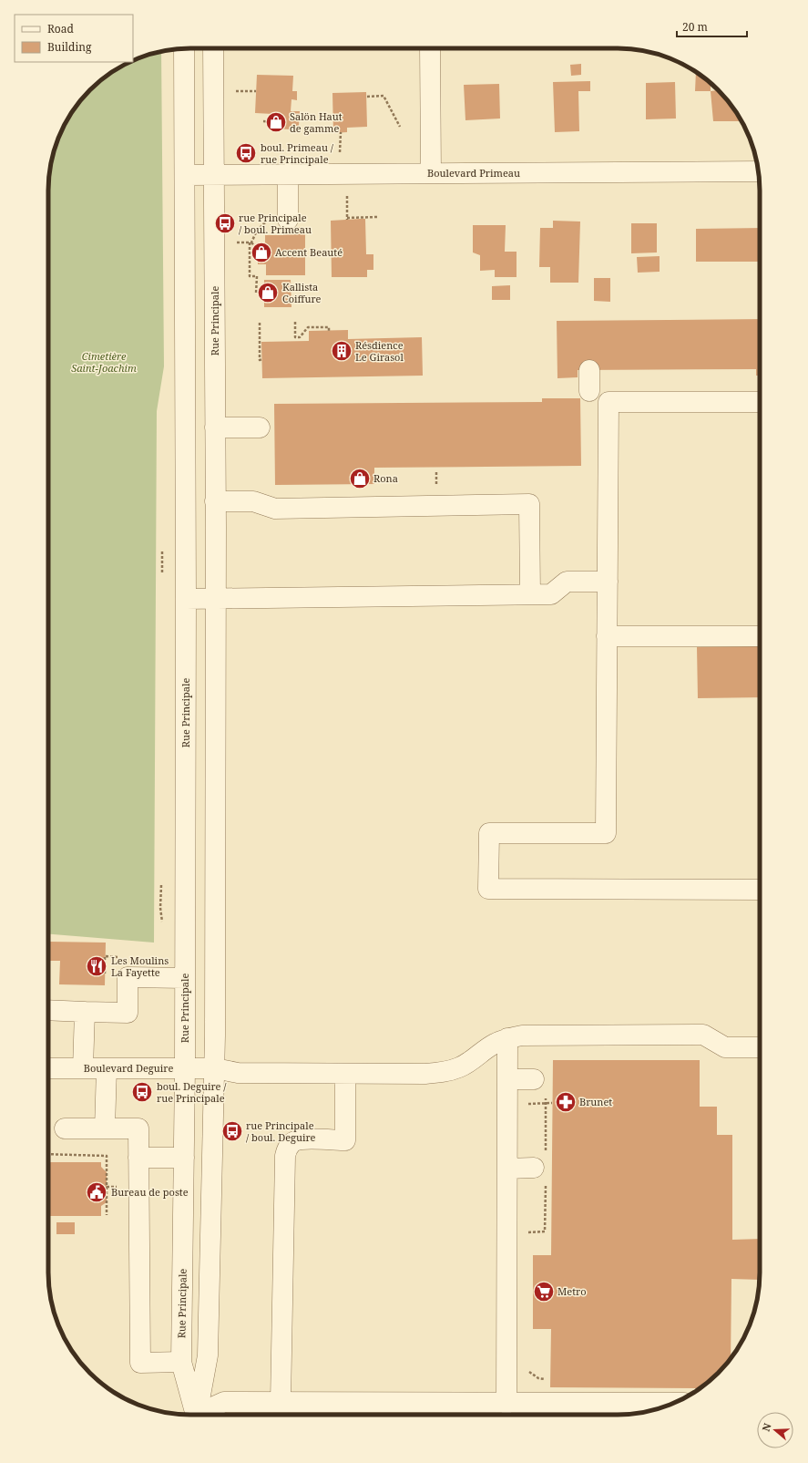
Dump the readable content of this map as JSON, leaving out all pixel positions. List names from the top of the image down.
{
  "streets": {
    "street": ["Boulevard Primeau", "Rue Principale", "Boulevard Deguire"]
  },
  "crossings": [
    ["Boulevard Primeau", "Rue Principale"],
    ["Rue Principale", "Boulevard Deguire"]
  ],
  "parks": ["Cimetière Saint-Joachim"],
  "places": {
    "shop": [
      "Salön Haut de gamme",
      "Accent Beauté",
      "Kallista Coiffure",
      "Rona"
    ],
    "bus stop": [
      "boul. Primeau / rue Principale",
      "rue Principale / boul. Primeau",
      "boul. Deguire / rue Principale",
      "rue Principale / boul. Deguire"
    ],
    "building": ["Résdience Le Girasol"],
    "restaurant": ["Les Moulins La Fayette"],
    "pharmacy": ["Brunet"],
    "public building": ["Bureau de poste"],
    "supermarket": ["Metro"]
  },
  "legend": ["Road", "Building"],
  "scale_bar": "20 m",
  "north": "left"
}
